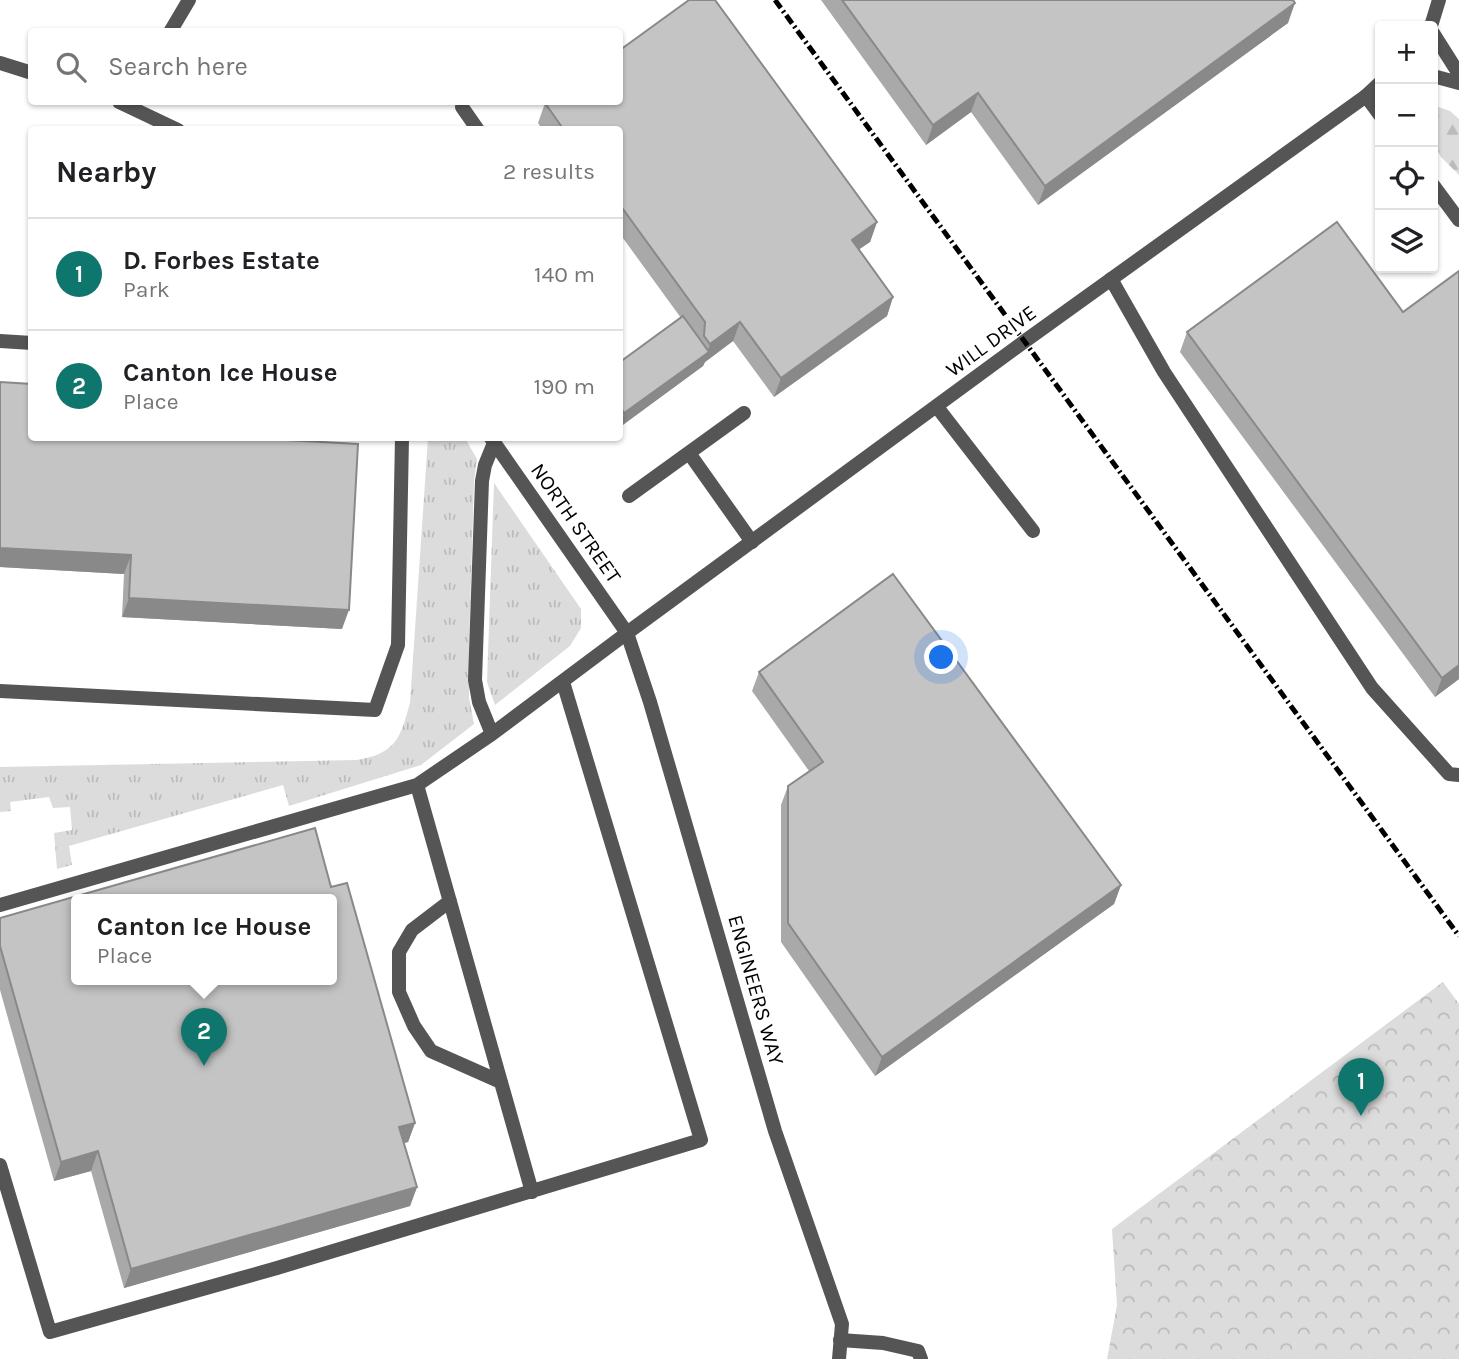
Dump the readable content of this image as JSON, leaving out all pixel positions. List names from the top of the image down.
{
  "streets": {
    "street": ["WILL DRIVE", "NORTH STREET", "ENGINEERS WAY"]
  },
  "crossings": [
    ["WILL DRIVE", "NORTH STREET"],
    ["WILL DRIVE", "ENGINEERS WAY"],
    ["NORTH STREET", "ENGINEERS WAY"]
  ],
  "page": {
    "map_buttons": ["+", "−"],
    "search": "Search here",
    "heading": ["Nearby", "2 results"],
    "list": [
      {
        "mark": "1",
        "name": "D. Forbes Estate",
        "note": "Park",
        "value": "140 m"
      },
      {
        "mark": "2",
        "name": "Canton Ice House",
        "note": "Place",
        "value": "190 m"
      }
    ],
    "popup": ["Canton Ice House", "Place"],
    "pins": ["2", "1"]
  }
}
